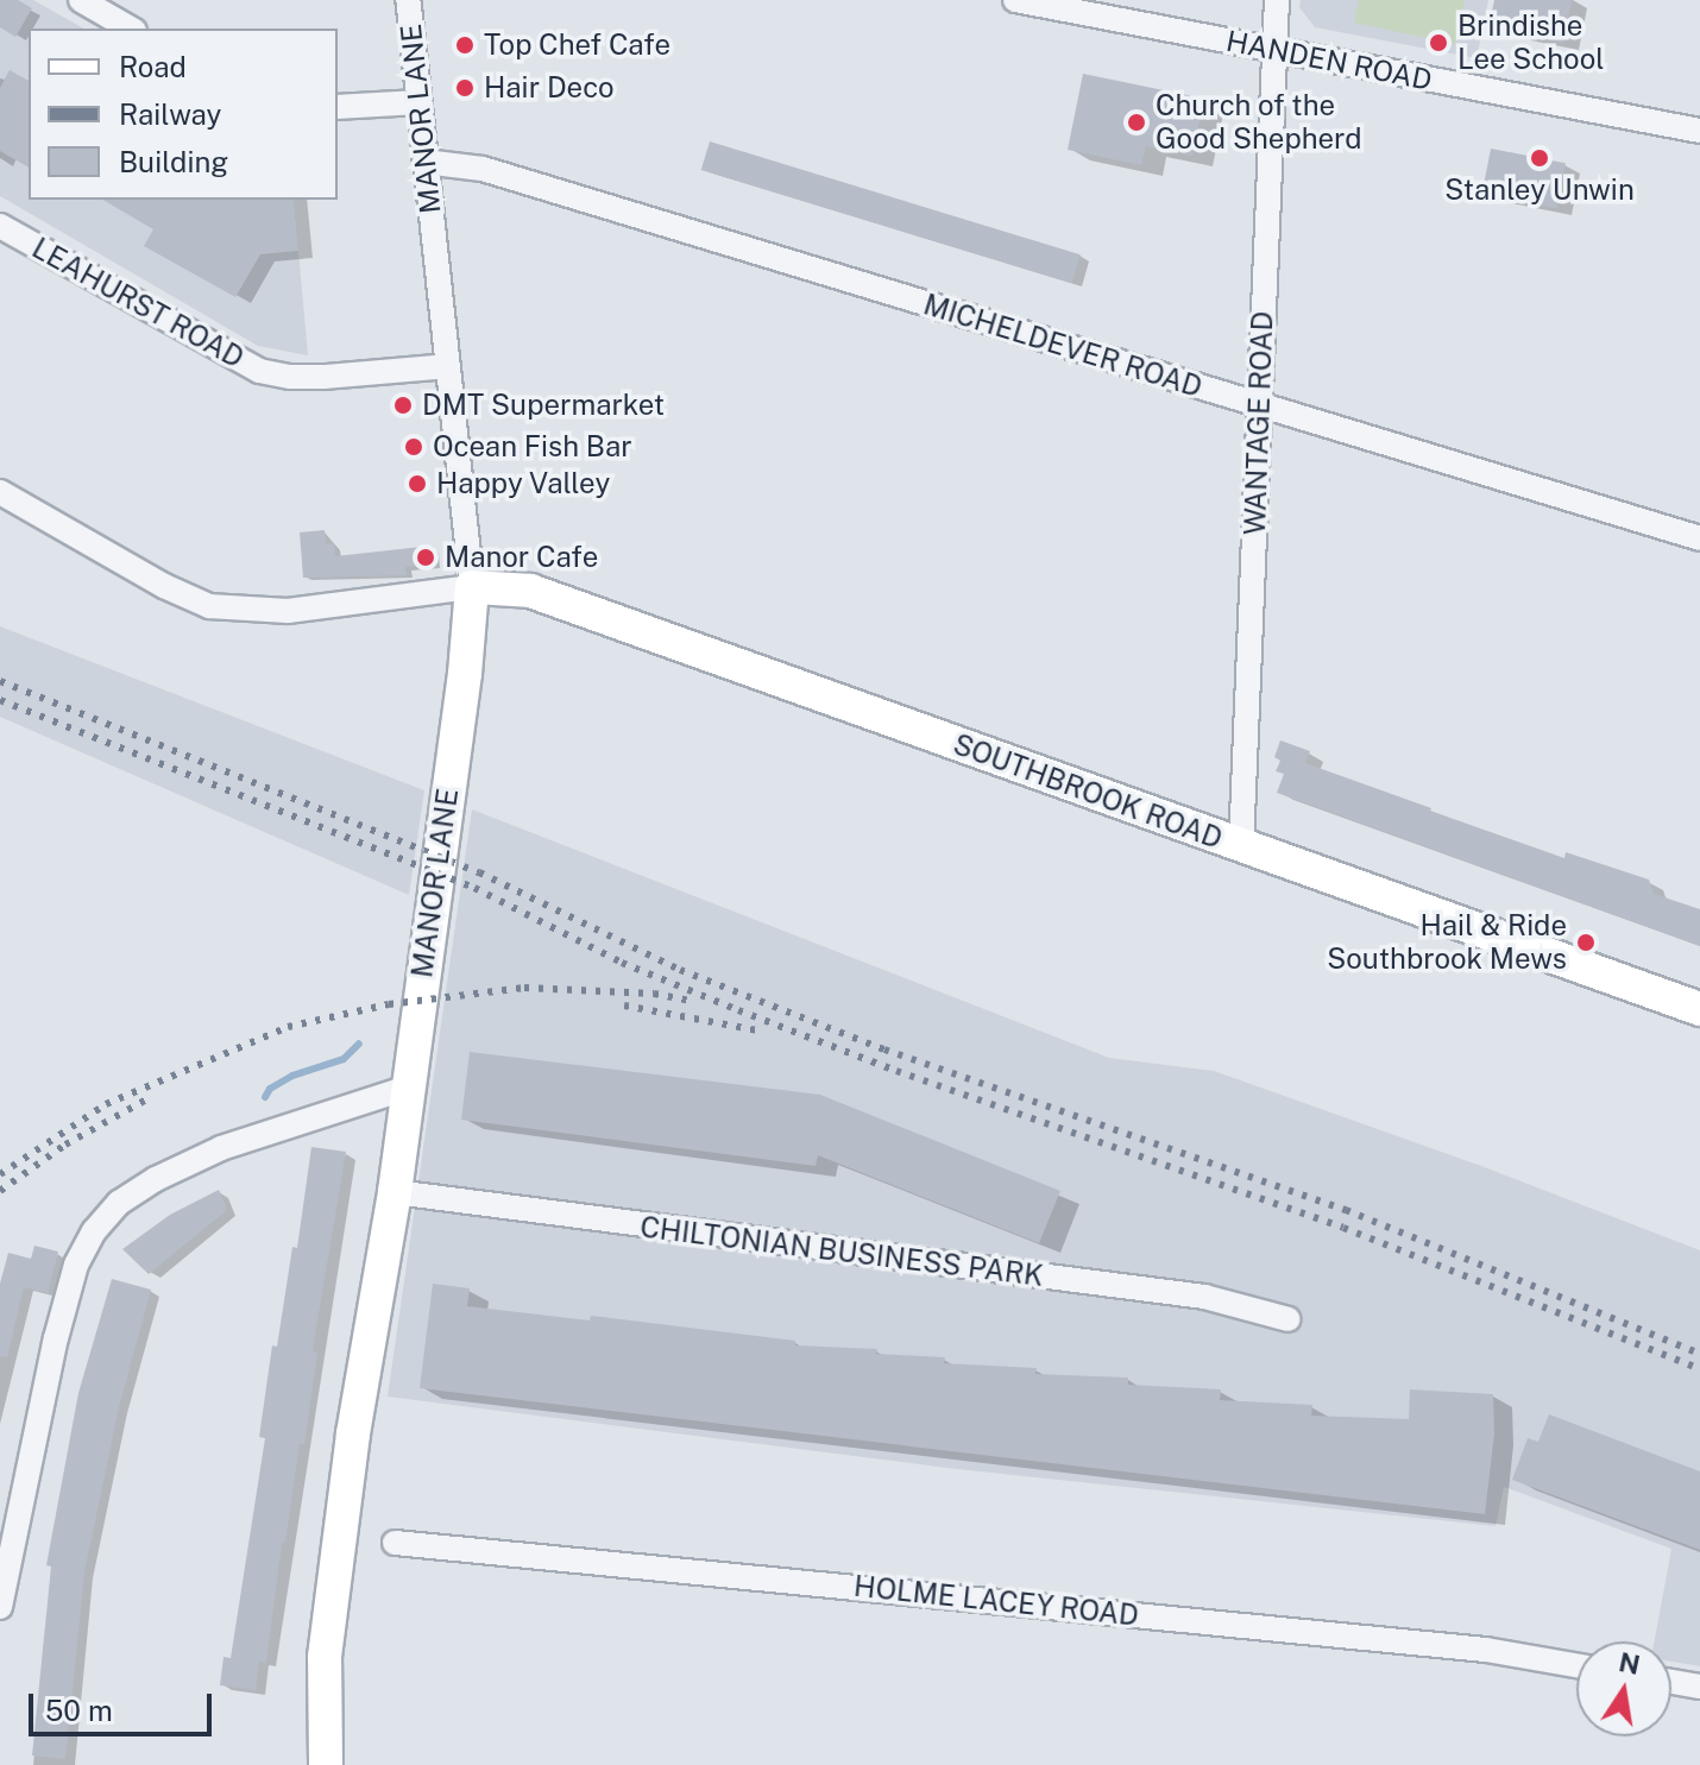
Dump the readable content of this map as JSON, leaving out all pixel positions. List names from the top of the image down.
{
  "streets": {
    "street": [
      "HANDEN ROAD",
      "MANOR LANE",
      "LEAHURST ROAD",
      "MICHELDEVER ROAD",
      "WANTAGE ROAD",
      "SOUTHBROOK ROAD",
      "CHILTONIAN BUSINESS PARK",
      "HOLME LACEY ROAD"
    ]
  },
  "crossings": [
    ["HANDEN ROAD", "WANTAGE ROAD"],
    ["MANOR LANE", "LEAHURST ROAD"],
    ["MANOR LANE", "MICHELDEVER ROAD"],
    ["MANOR LANE", "SOUTHBROOK ROAD"],
    ["MANOR LANE", "CHILTONIAN BUSINESS PARK"],
    ["MICHELDEVER ROAD", "WANTAGE ROAD"],
    ["WANTAGE ROAD", "SOUTHBROOK ROAD"]
  ],
  "places": [
    "Brindishe Lee School",
    "Top Chef Cafe",
    "Hair Deco",
    "Church of the Good Shepherd",
    "Stanley Unwin",
    "DMT Supermarket",
    "Ocean Fish Bar",
    "Happy Valley",
    "Manor Cafe",
    "Hail & Ride Southbrook Mews"
  ],
  "legend": ["Road", "Railway", "Building"],
  "scale_bar": "50 m",
  "north": "top"
}
